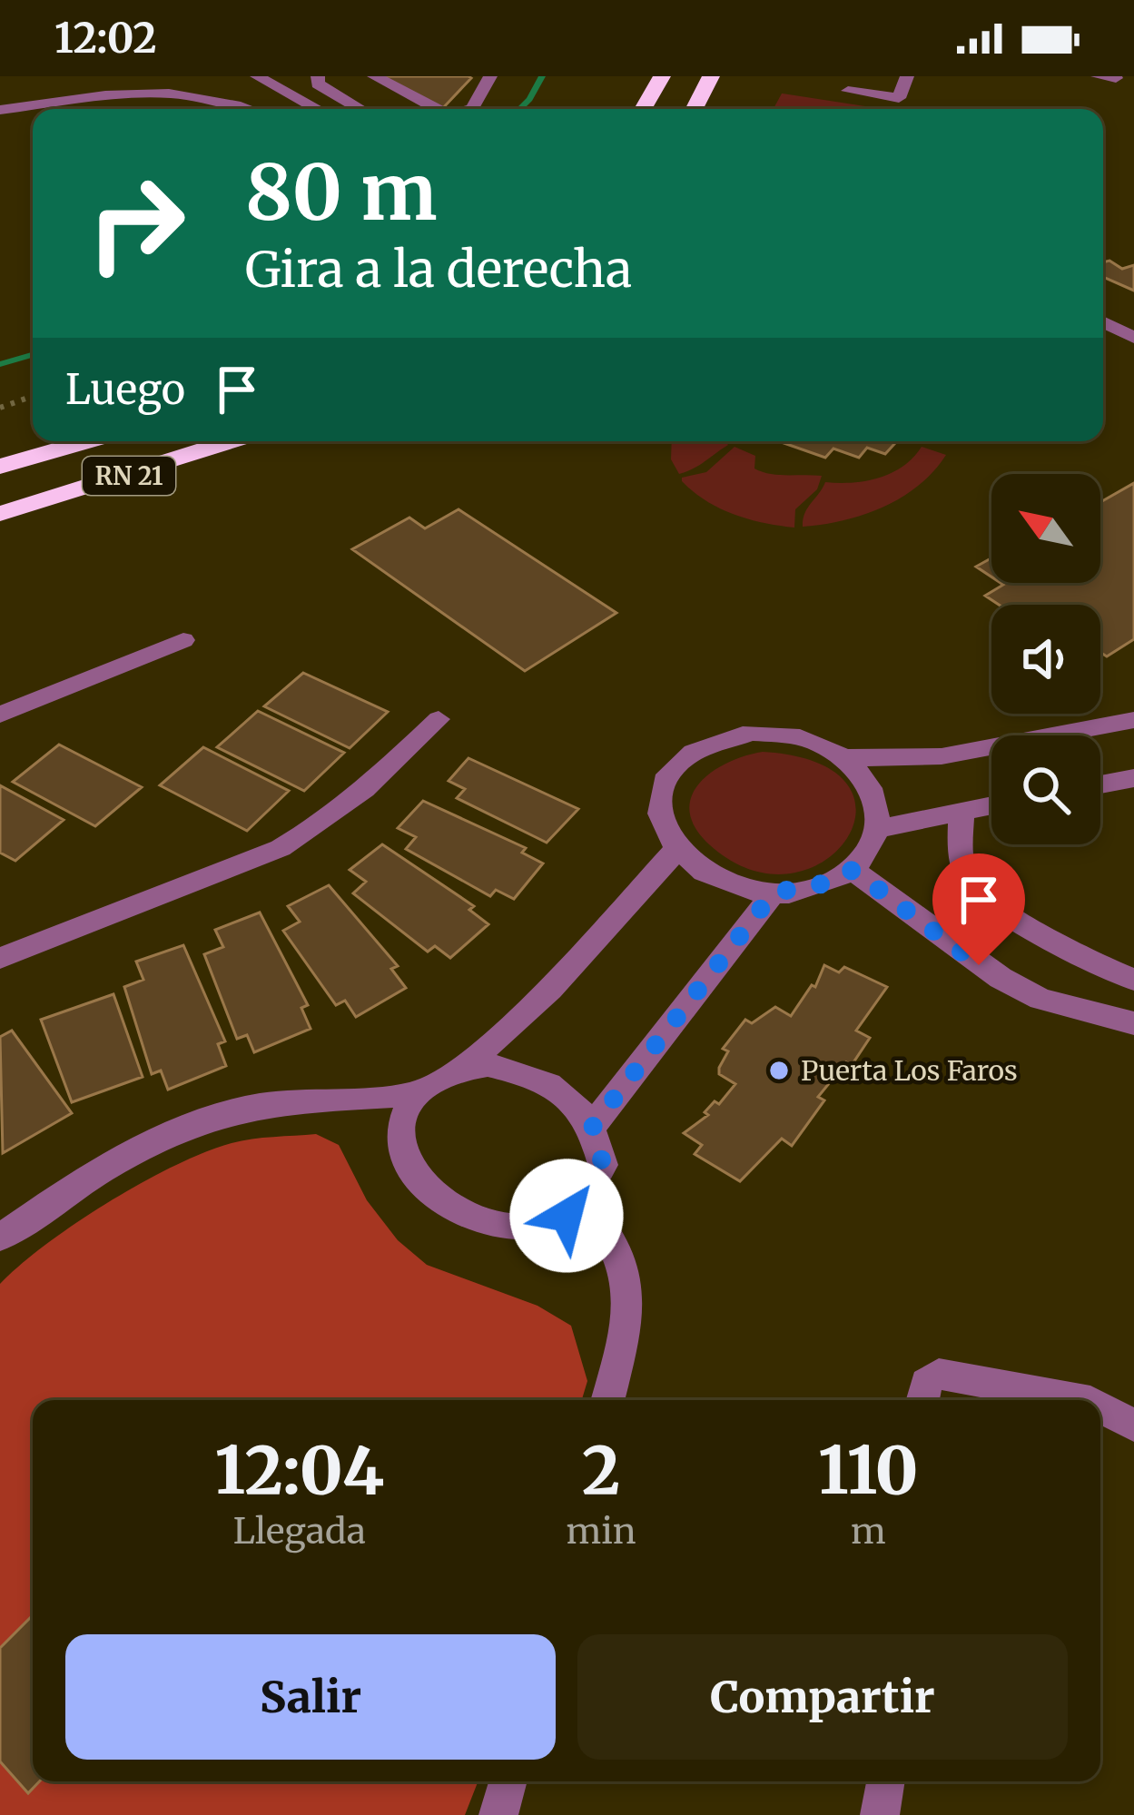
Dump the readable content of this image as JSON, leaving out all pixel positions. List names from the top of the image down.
{
  "streets": {
    "highway": ["RN 21"]
  },
  "places": ["Puerta Los Faros"],
  "north": "top left",
  "page": {
    "status": "12:02",
    "turn": ["80 m", "Gira a la derecha"],
    "then": "Luego",
    "eta": [
      "12:04",
      "Llegada",
      "2",
      "min",
      "110",
      "m"
    ],
    "buttons": ["Salir", "Compartir"]
  }
}
